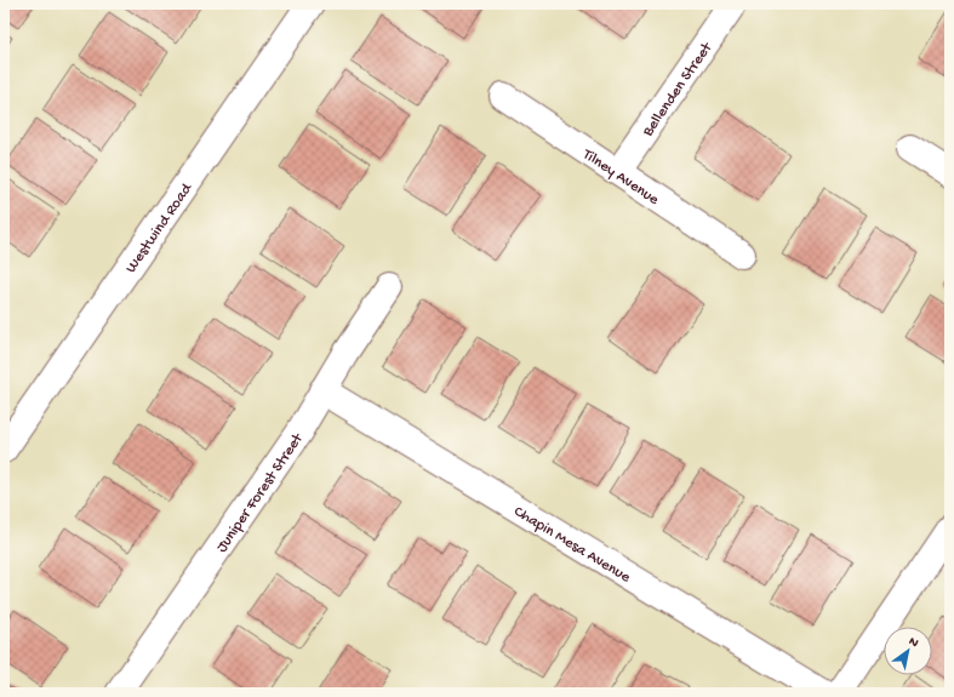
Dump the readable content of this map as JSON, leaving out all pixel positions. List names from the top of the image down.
{
  "streets": {
    "street": [
      "Bellenden Street",
      "Tilney Avenue",
      "Westwind Road",
      "Juniper Forest Street",
      "Chapin Mesa Avenue"
    ]
  },
  "crossings": [
    ["Bellenden Street", "Tilney Avenue"],
    ["Juniper Forest Street", "Chapin Mesa Avenue"]
  ],
  "north": "top right"
}
